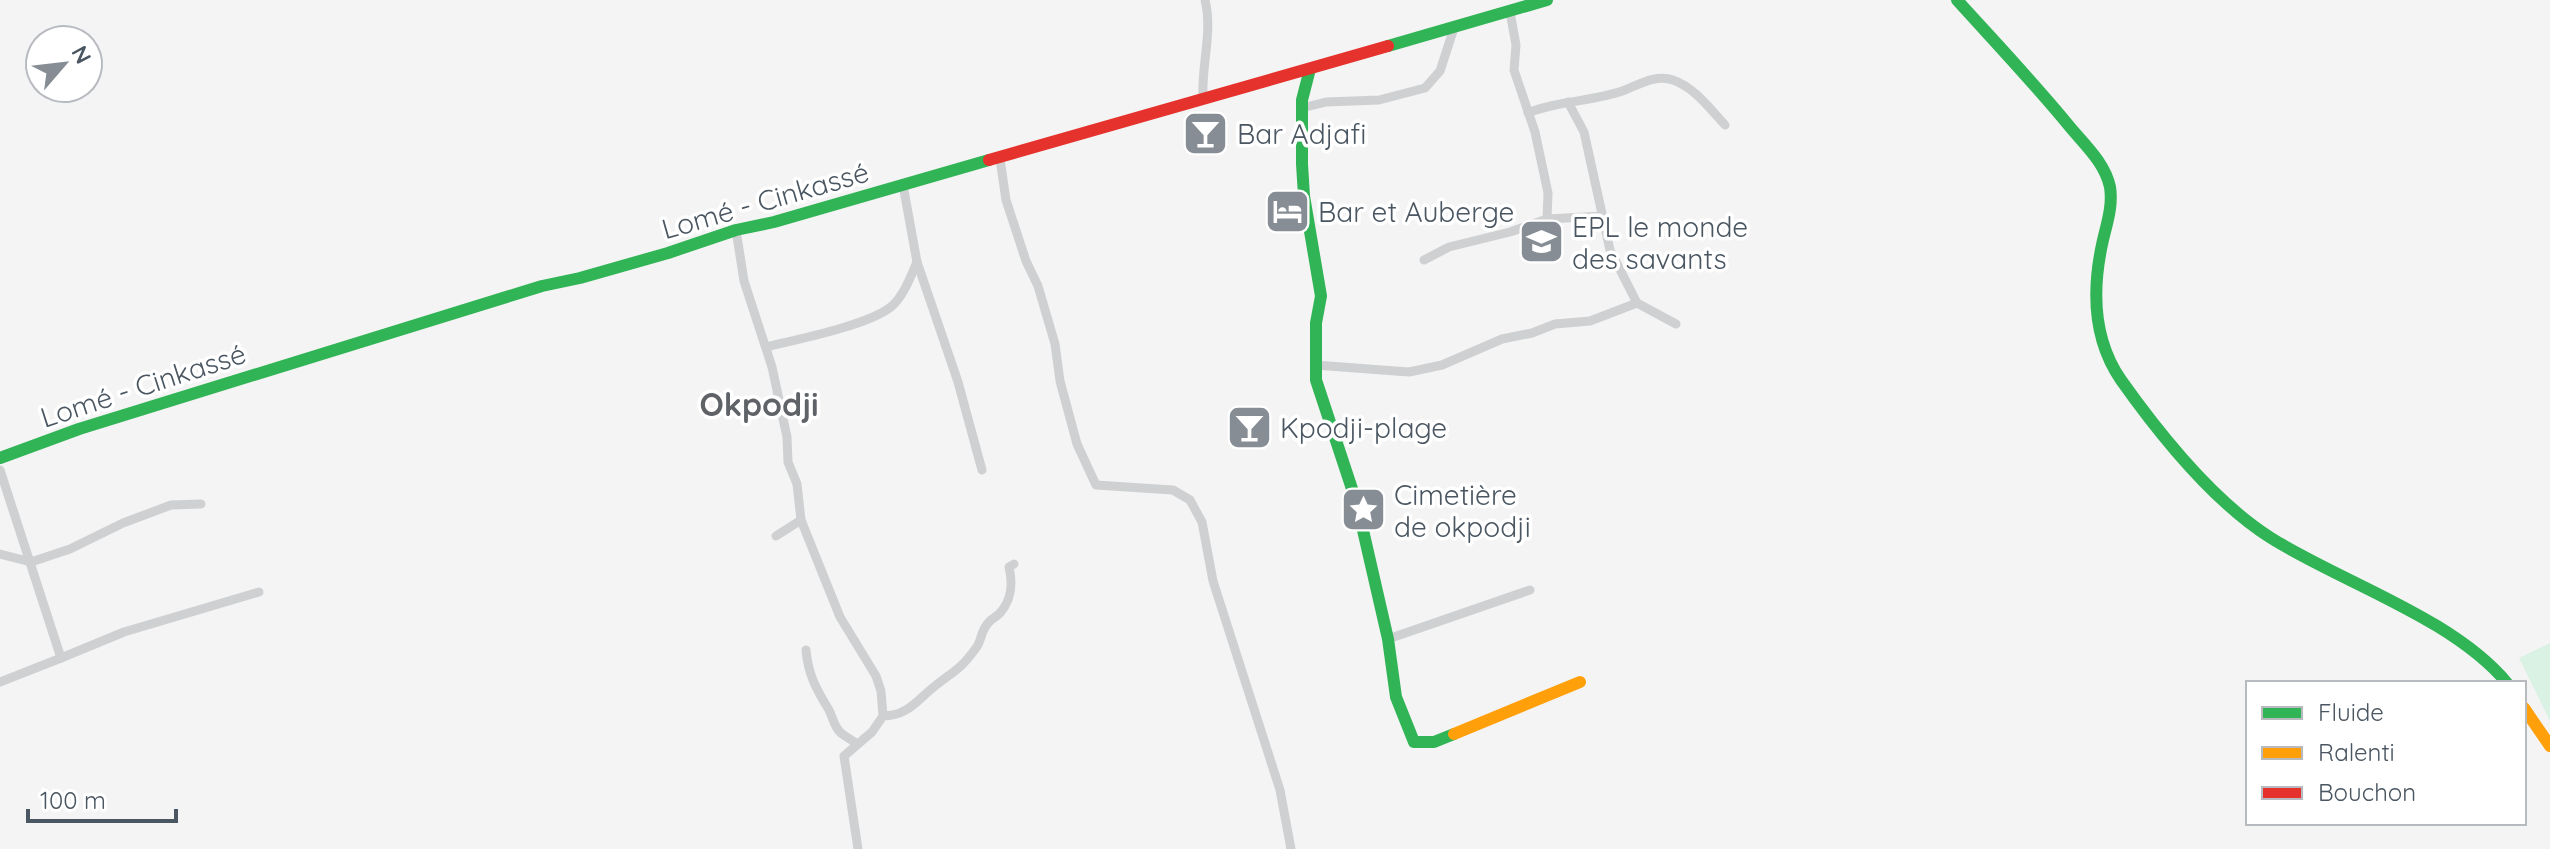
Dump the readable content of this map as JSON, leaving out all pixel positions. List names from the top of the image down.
{
  "streets": {
    "main road": ["Lomé - Cinkassé"]
  },
  "districts": ["Okpodji"],
  "places": {
    "bar": ["Bar Adjafi", "Kpodji-plage"],
    "hotel": ["Bar et Auberge"],
    "school or university": ["EPL le monde des savants"],
    "place": ["Cimetière de okpodji"]
  },
  "legend": ["Fluide", "Ralenti", "Bouchon"],
  "scale_bar": "100 m",
  "north": "top right"
}
